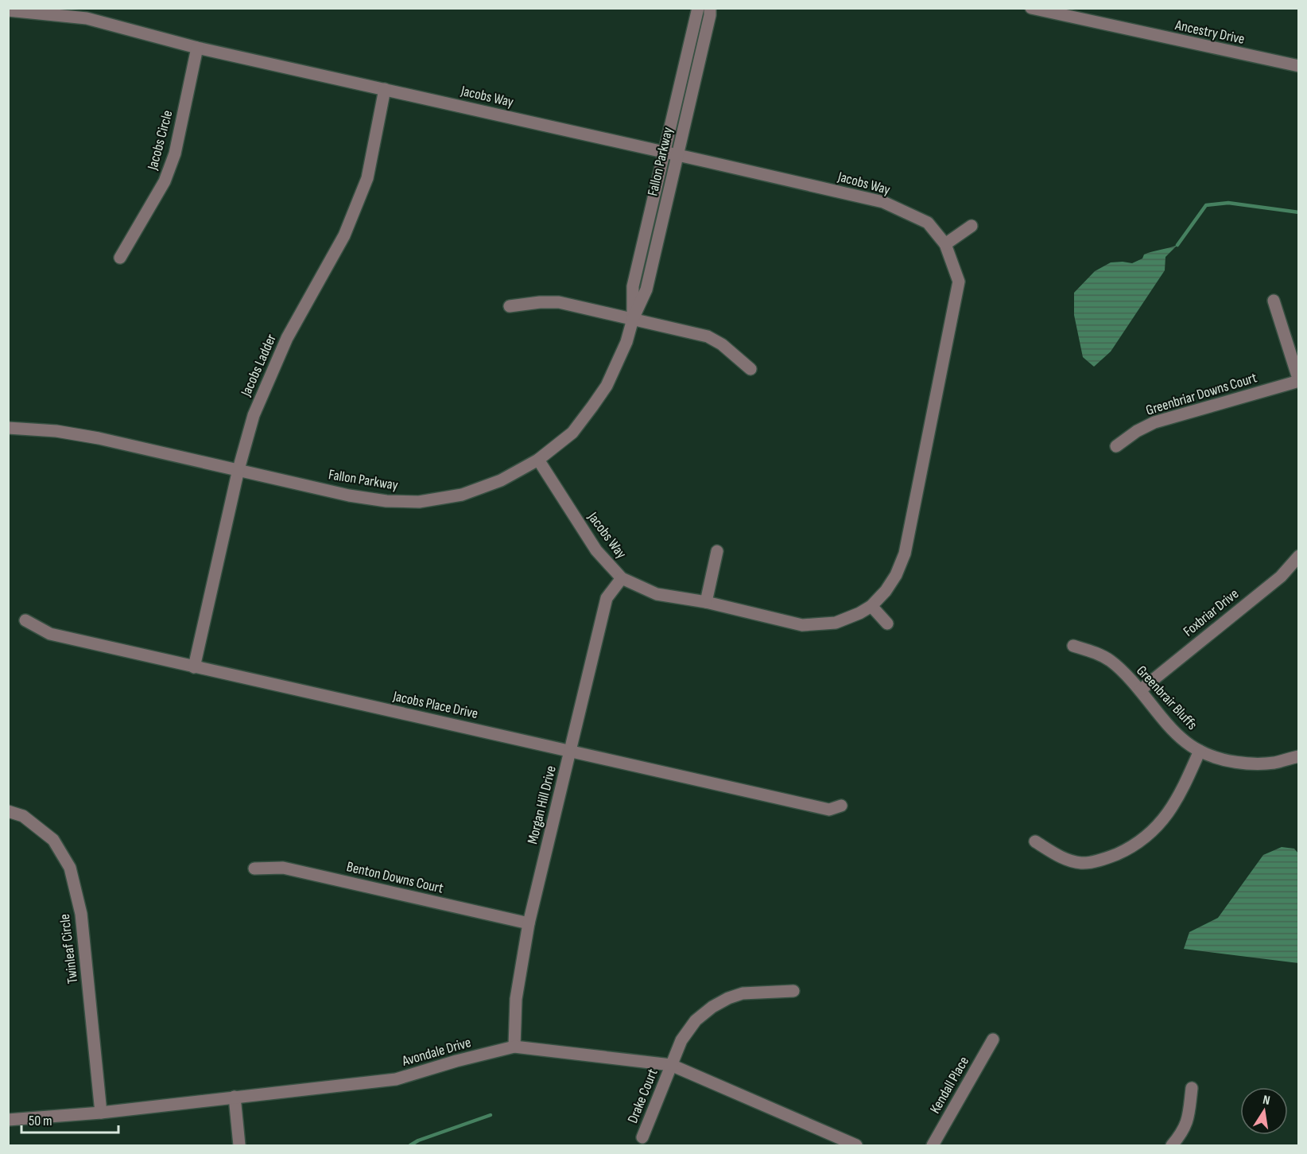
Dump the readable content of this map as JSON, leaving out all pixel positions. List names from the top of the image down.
{
  "streets": {
    "street": [
      "Ancestry Drive",
      "Jacobs Way",
      "Jacobs Circle",
      "Fallon Parkway",
      "Jacobs Ladder",
      "Greenbriar Downs Court",
      "Foxbriar Drive",
      "Greenbrair Bluffs",
      "Jacobs Place Drive",
      "Morgan Hill Drive",
      "Benton Downs Court",
      "Twinleaf Circle",
      "Avondale Drive",
      "Kendall Place",
      "Drake Court"
    ]
  },
  "crossings": [
    ["Jacobs Way", "Jacobs Circle"],
    ["Jacobs Way", "Fallon Parkway"],
    ["Jacobs Way", "Jacobs Ladder"],
    ["Jacobs Way", "Morgan Hill Drive"],
    ["Fallon Parkway", "Jacobs Ladder"],
    ["Jacobs Ladder", "Jacobs Place Drive"],
    ["Foxbriar Drive", "Greenbrair Bluffs"],
    ["Jacobs Place Drive", "Morgan Hill Drive"],
    ["Morgan Hill Drive", "Benton Downs Court"],
    ["Morgan Hill Drive", "Avondale Drive"],
    ["Twinleaf Circle", "Avondale Drive"],
    ["Avondale Drive", "Drake Court"]
  ],
  "scale_bar": "50 m",
  "north": "top"
}
